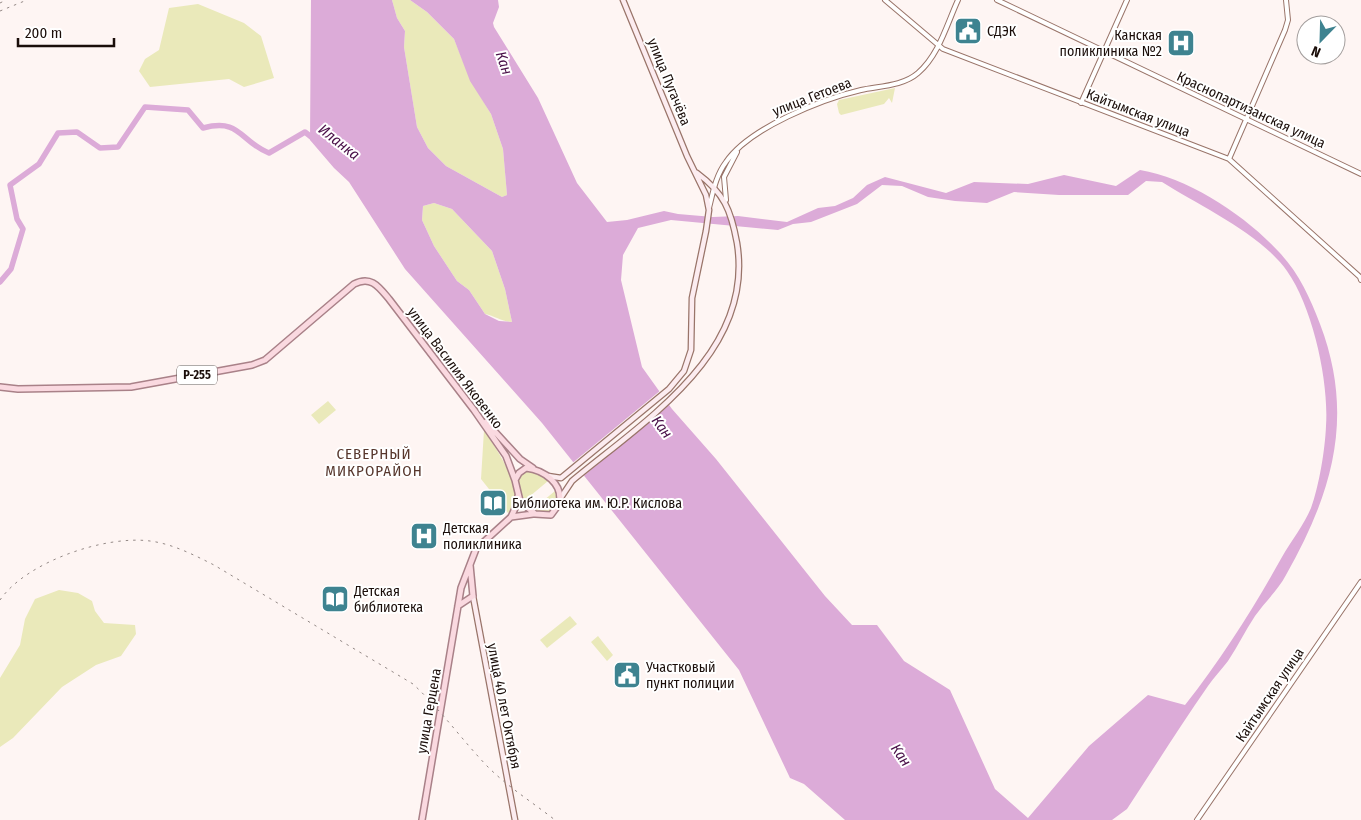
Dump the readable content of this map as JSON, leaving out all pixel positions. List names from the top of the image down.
{
  "streets": {
    "main road": [
      "улица Пугачёва",
      "улица Василия Яковенко",
      "Р-255",
      "улица 40 лет Октября",
      "улица Герцена"
    ],
    "street": ["улица Гетоева", "Краснопартизанская улица", "Кайтымская улица"]
  },
  "crossings": [
    ["улица Пугачёва", "Р-255"],
    ["улица Гетоева", "Кайтымская улица"],
    ["улица Василия Яковенко", "Р-255"]
  ],
  "districts": ["СЕВЕРНЫЙ МИКРОРАЙОН"],
  "water": ["Кан", "Иланка"],
  "places": {
    "public building": ["СДЭК", "Участковый пункт полиции"],
    "hospital": ["Канская поликлиника №2", "Детская поликлиника"],
    "library": ["Библиотека им. Ю.Р. Кислова", "Детская библиотека"]
  },
  "scale_bar": "200 m",
  "north": "bottom left"
}
